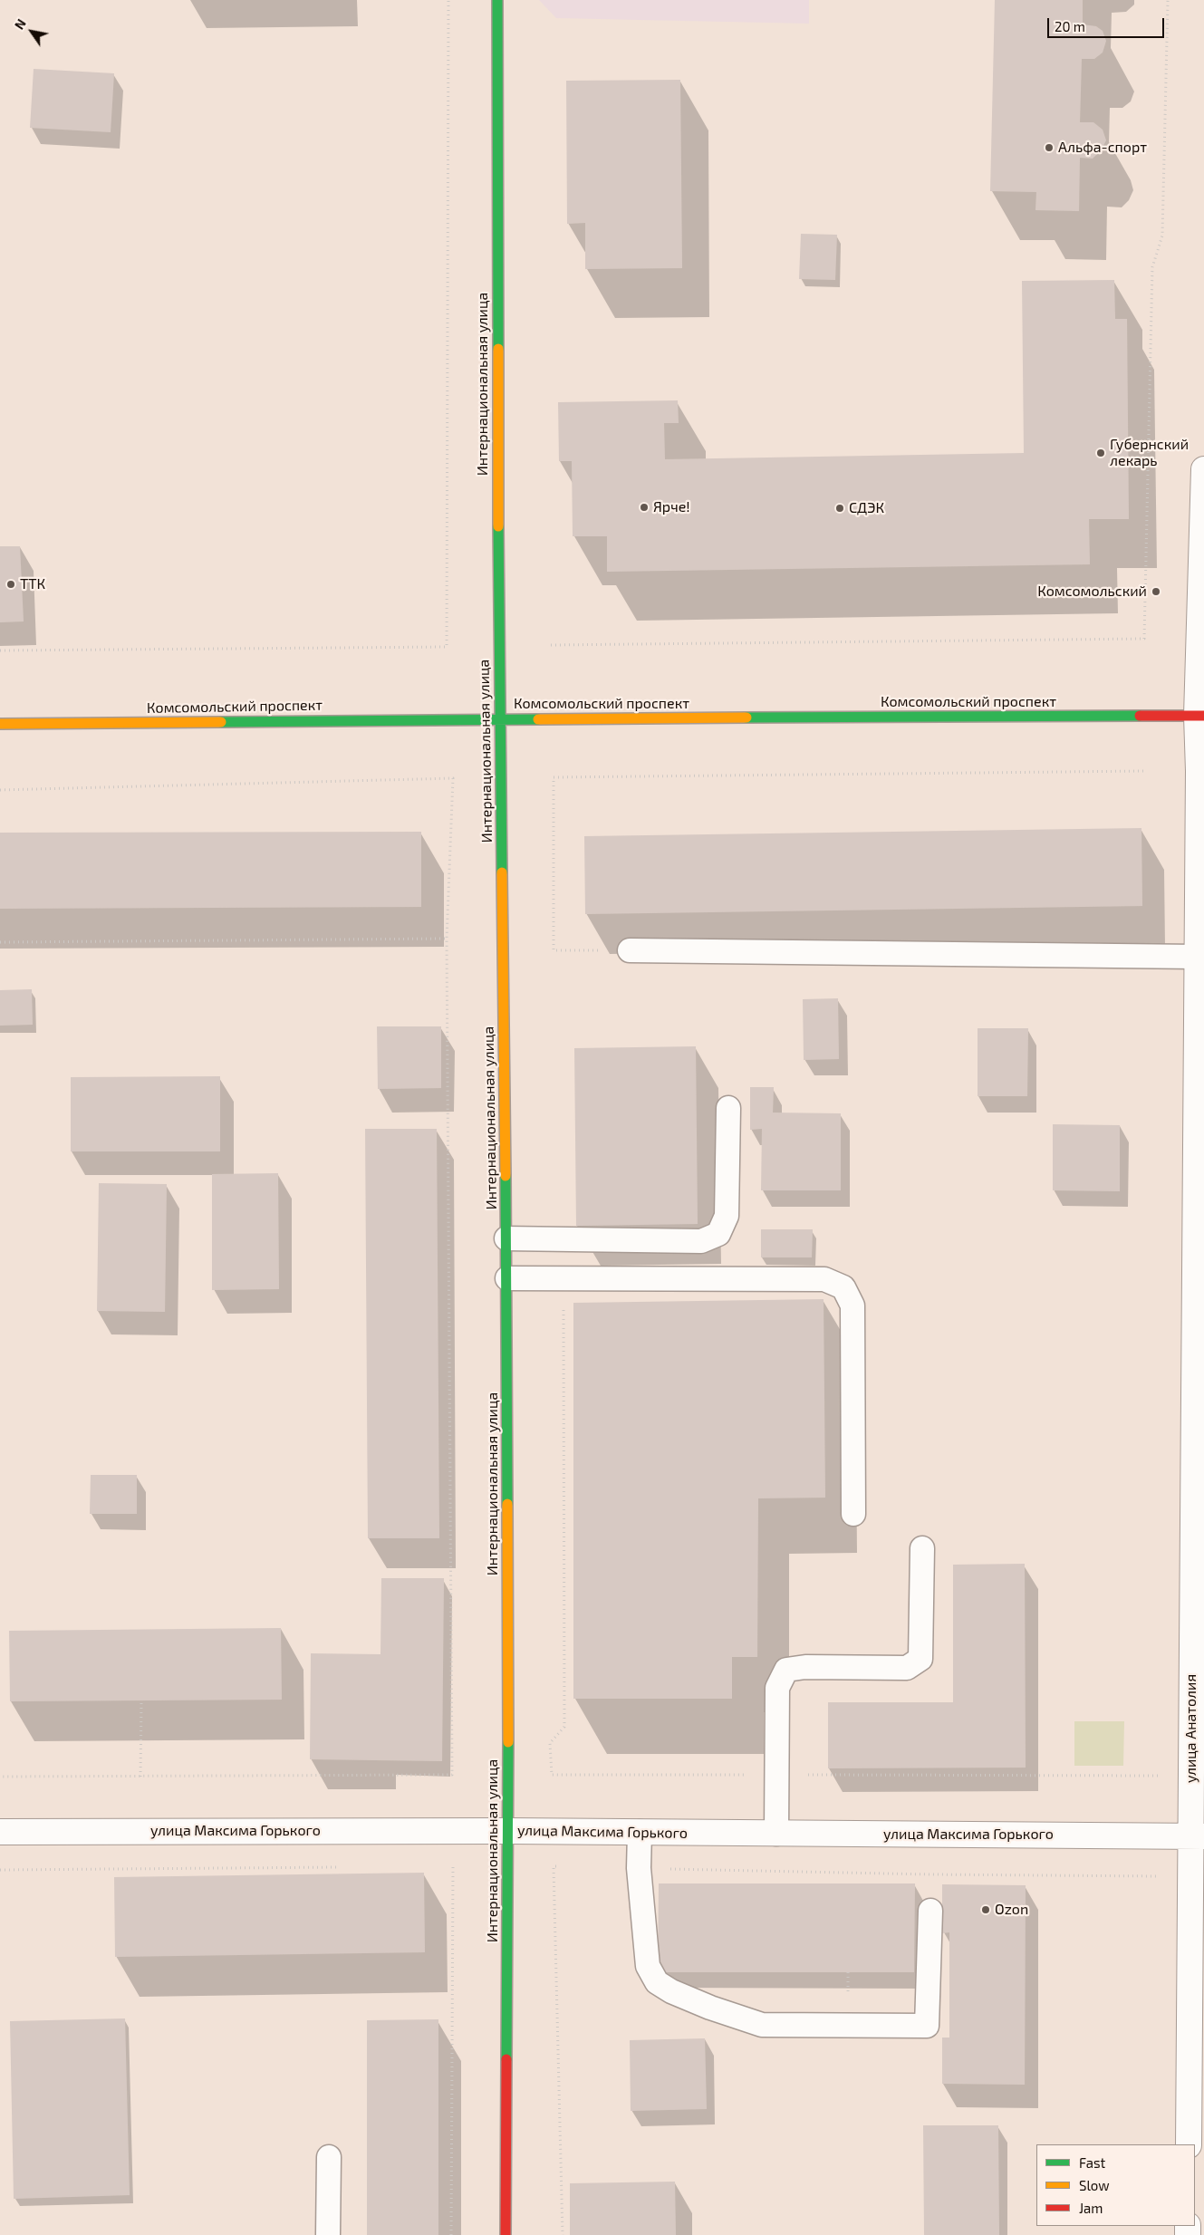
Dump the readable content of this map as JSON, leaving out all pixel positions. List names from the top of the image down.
{
  "streets": {
    "street": [
      "Интернациональная улица",
      "Комсомольский проспект",
      "улица Анатолия",
      "улица Максима Горького"
    ]
  },
  "crossings": [
    ["Интернациональная улица", "Комсомольский проспект"],
    ["Интернациональная улица", "улица Максима Горького"],
    ["Комсомольский проспект", "улица Анатолия"],
    ["улица Анатолия", "улица Максима Горького"]
  ],
  "places": [
    "Альфа-спорт",
    "Губернский лекарь",
    "Ярче!",
    "СДЭК",
    "ТТК",
    "Комсомольский",
    "Ozon"
  ],
  "legend": ["Fast", "Slow", "Jam"],
  "scale_bar": "20 m",
  "north": "top left"
}
